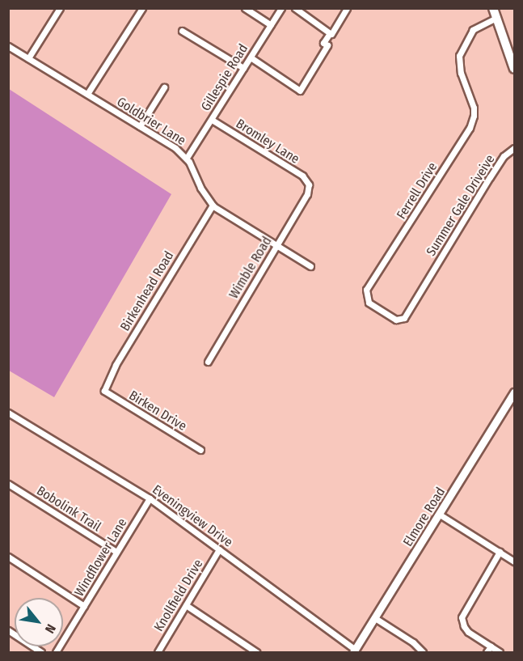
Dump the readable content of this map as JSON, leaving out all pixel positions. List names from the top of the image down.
{
  "streets": {
    "street": [
      "Gillespie Road",
      "Goldbrier Lane",
      "Bromley Lane",
      "Ferrell Drive",
      "Summer Gale Driveive",
      "Wimble Road",
      "Birkenhead Road",
      "Birken Drive",
      "Bobolink Trail",
      "Eveningview Drive",
      "Elmore Road",
      "Windflower Lane",
      "Knollfield Drive"
    ]
  },
  "crossings": [
    ["Gillespie Road", "Goldbrier Lane"],
    ["Gillespie Road", "Bromley Lane"],
    ["Goldbrier Lane", "Wimble Road"],
    ["Goldbrier Lane", "Birkenhead Road"],
    ["Bromley Lane", "Wimble Road"],
    ["Ferrell Drive", "Summer Gale Driveive"],
    ["Birkenhead Road", "Birken Drive"],
    ["Bobolink Trail", "Windflower Lane"],
    ["Eveningview Drive", "Elmore Road"],
    ["Eveningview Drive", "Windflower Lane"],
    ["Eveningview Drive", "Knollfield Drive"]
  ],
  "north": "bottom right"
}
